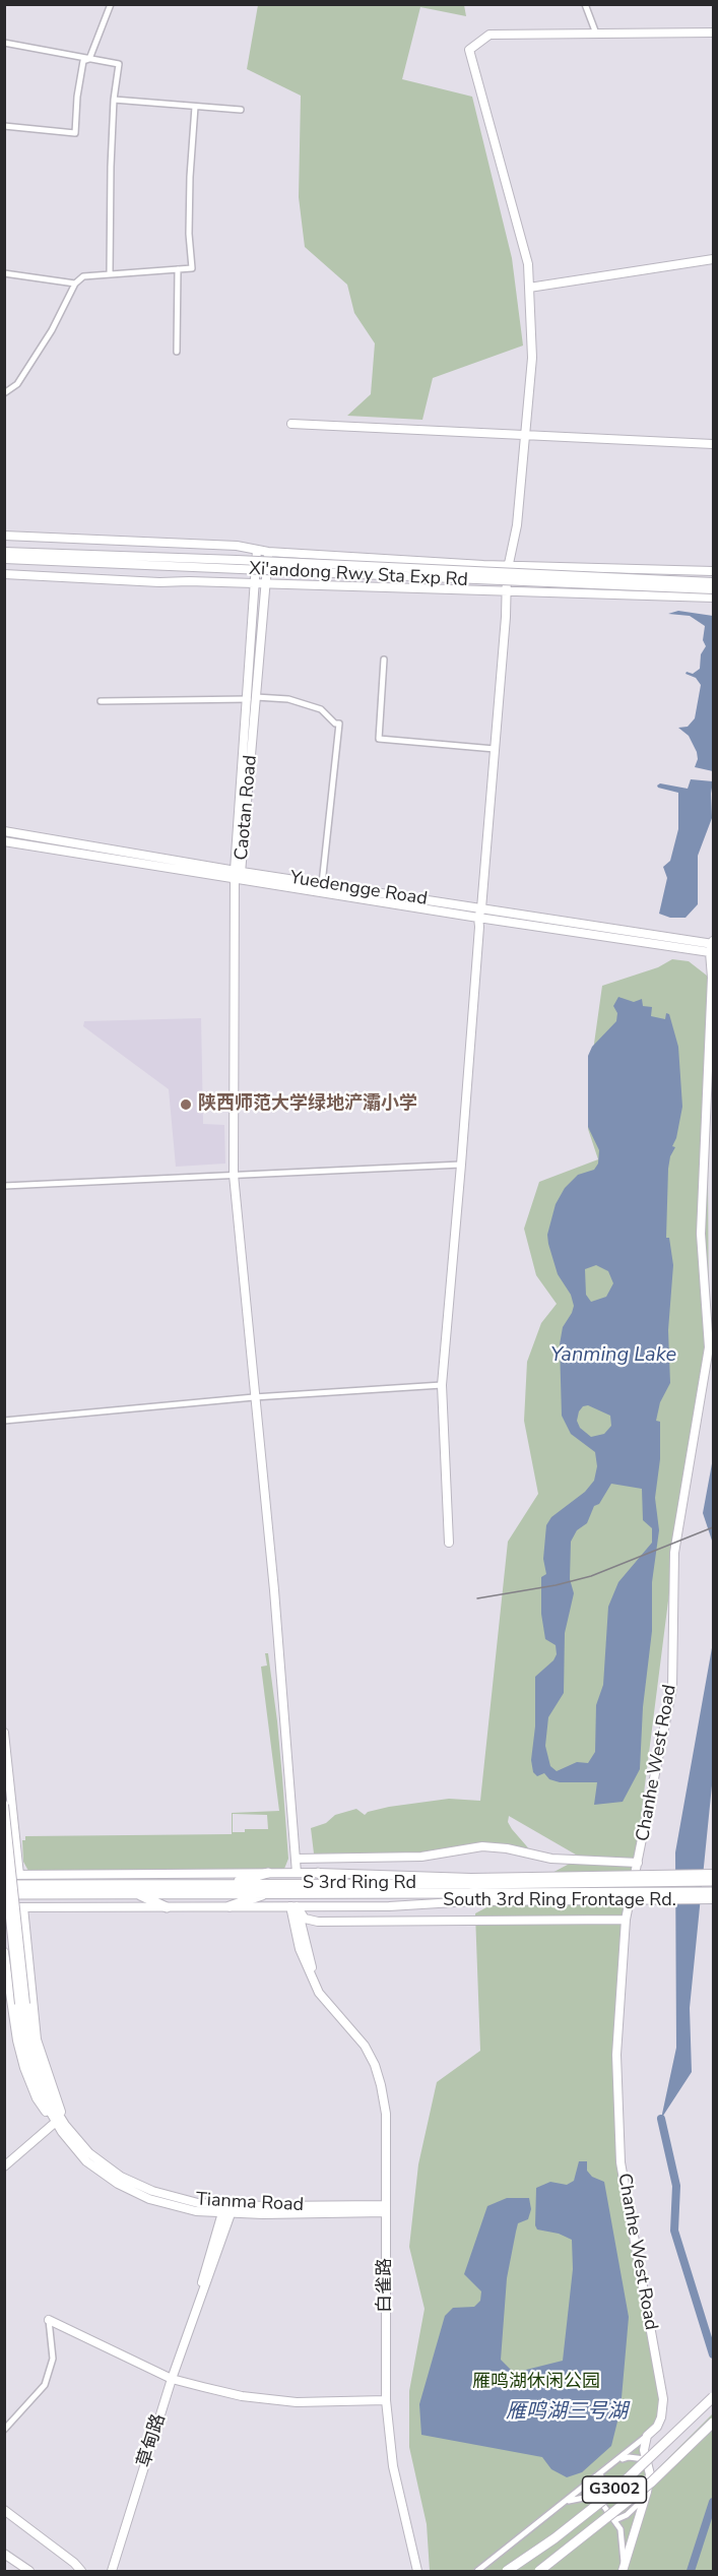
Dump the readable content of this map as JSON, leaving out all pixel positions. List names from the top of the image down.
{
  "streets": {
    "highway": ["S 3rd Ring Rd", "G3002"],
    "main road": ["Xi'andong Rwy Sta Exp Rd"],
    "street": [
      "Caotan Road",
      "Yuedengge Road",
      "Chanhe West Road",
      "South 3rd Ring Frontage Rd.",
      "Tianma Road",
      "白雀路",
      "草甸路"
    ]
  },
  "crossings": [
    ["Caotan Road", "Yuedengge Road"],
    ["Yuedengge Road", "Chanhe West Road"],
    ["S 3rd Ring Rd", "South 3rd Ring Frontage Rd."],
    ["South 3rd Ring Frontage Rd.", "白雀路"],
    ["Tianma Road", "白雀路"],
    ["Tianma Road", "草甸路"]
  ],
  "water": ["Yanming Lake", "雁鸣湖三号湖"],
  "parks": ["雁鸣湖休闲公园"],
  "places": ["陕西师范大学绿地浐灞小学"]
}
